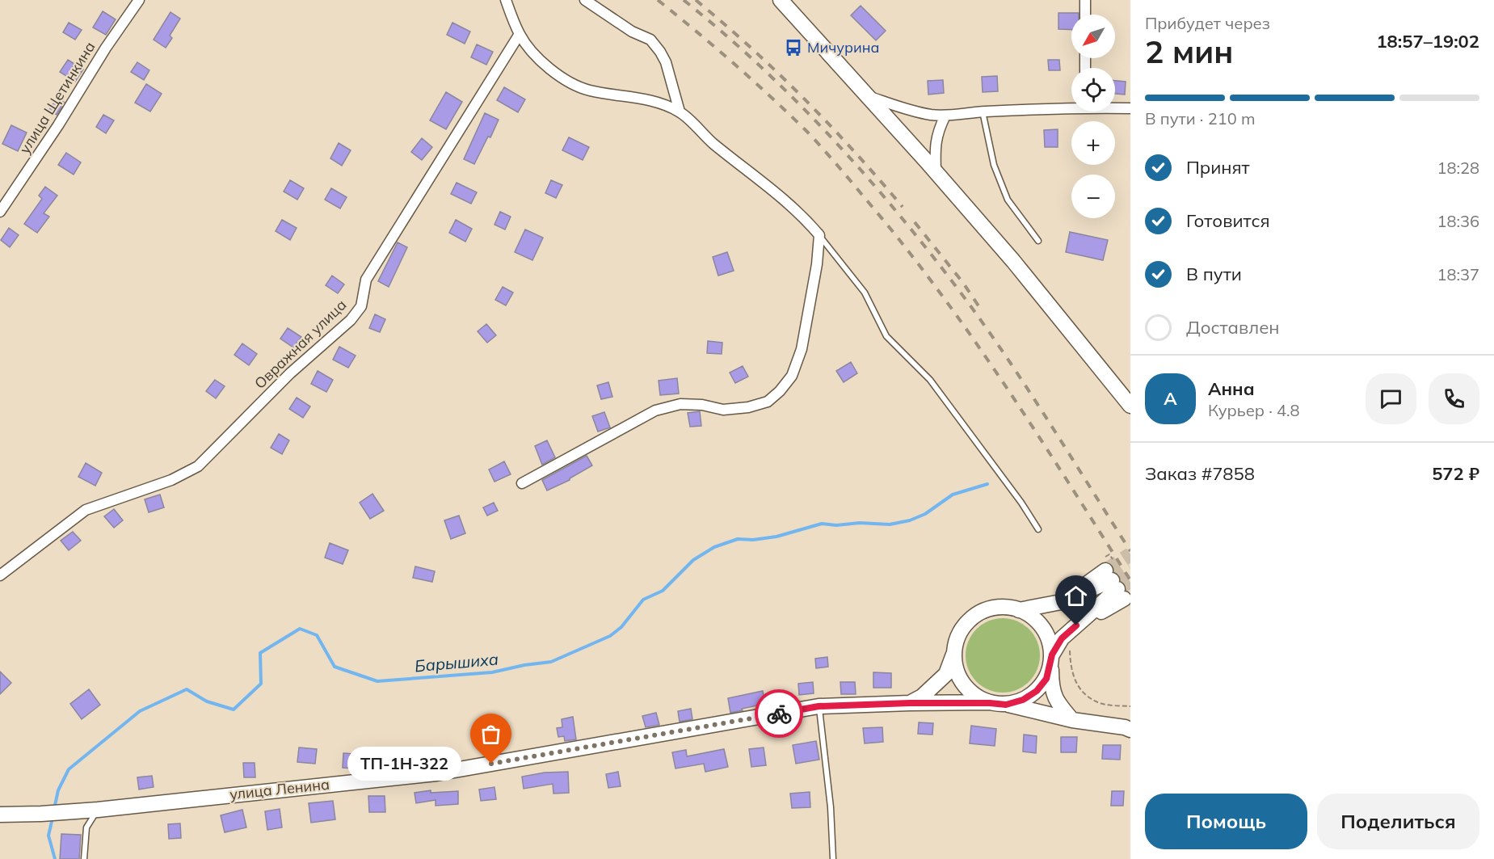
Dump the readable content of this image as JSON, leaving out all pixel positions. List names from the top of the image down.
{
  "streets": {
    "main road": ["улица Ленина"],
    "street": ["улица Щетинкина", "Овражная улица"]
  },
  "water": ["Барышиха"],
  "places": {
    "bus stop": ["Мичурина"],
    "other": ["ТП-1Н-322"]
  },
  "north": "bottom left",
  "page": {
    "heading": ["2 мин", "Прибудет через", "18:57–19:02"],
    "panel": [
      "Анна",
      "Курьер · 4.8",
      "Заказ #7858",
      "572 ₽"
    ],
    "map_buttons": ["+", "−"],
    "bar": "В пути · 210 m",
    "list": [
      ["Принят", "18:28"],
      ["Готовится", "18:36"],
      ["В пути", "18:37"],
      "Доставлен"
    ],
    "round": "А",
    "bubble": "ТП-1Н-322",
    "buttons": ["Помощь", "Поделиться"]
  }
}
